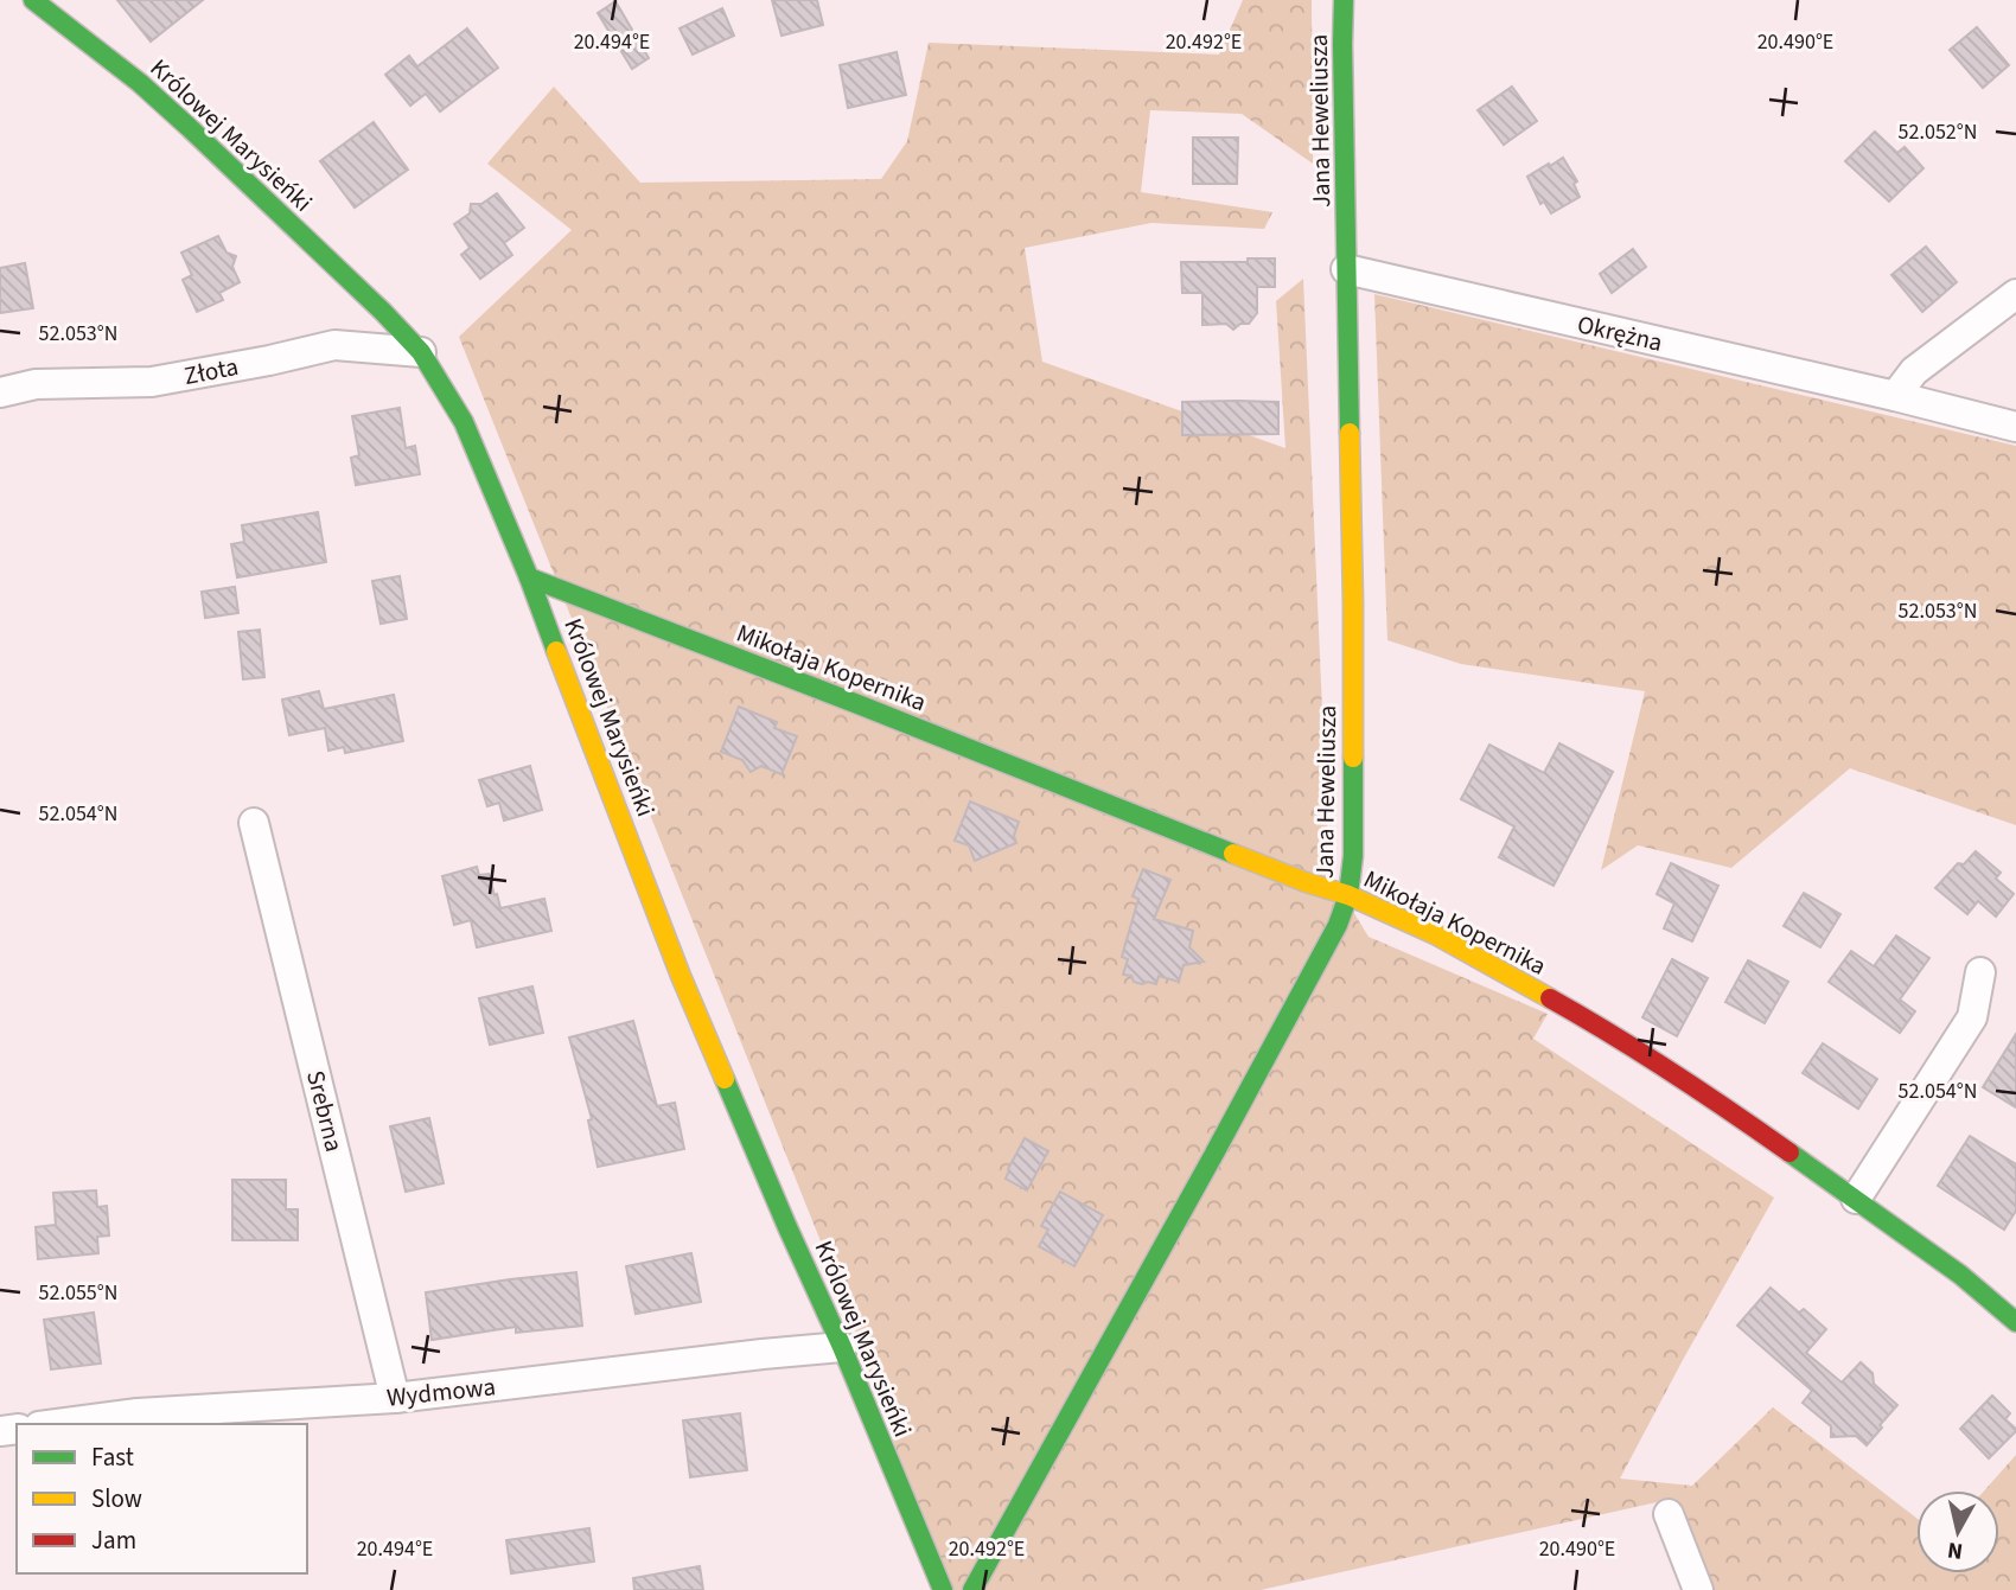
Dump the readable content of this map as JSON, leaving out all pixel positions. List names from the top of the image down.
{
  "streets": {
    "street": [
      "Jana Heweliusza",
      "Królowej Marysieńki",
      "Okrężna",
      "Złota",
      "Mikołaja Kopernika",
      "Srebrna",
      "Wydmowa"
    ]
  },
  "crossings": [
    ["Jana Heweliusza", "Okrężna"],
    ["Jana Heweliusza", "Mikołaja Kopernika"],
    ["Królowej Marysieńki", "Złota"],
    ["Królowej Marysieńki", "Mikołaja Kopernika"],
    ["Królowej Marysieńki", "Wydmowa"],
    ["Srebrna", "Wydmowa"]
  ],
  "legend": ["Fast", "Slow", "Jam"],
  "north": "bottom",
  "coordinates": [
    "20.494°E",
    "20.492°E",
    "20.490°E",
    "52.052°N",
    "52.053°N",
    "52.054°N",
    "52.055°N"
  ]
}
